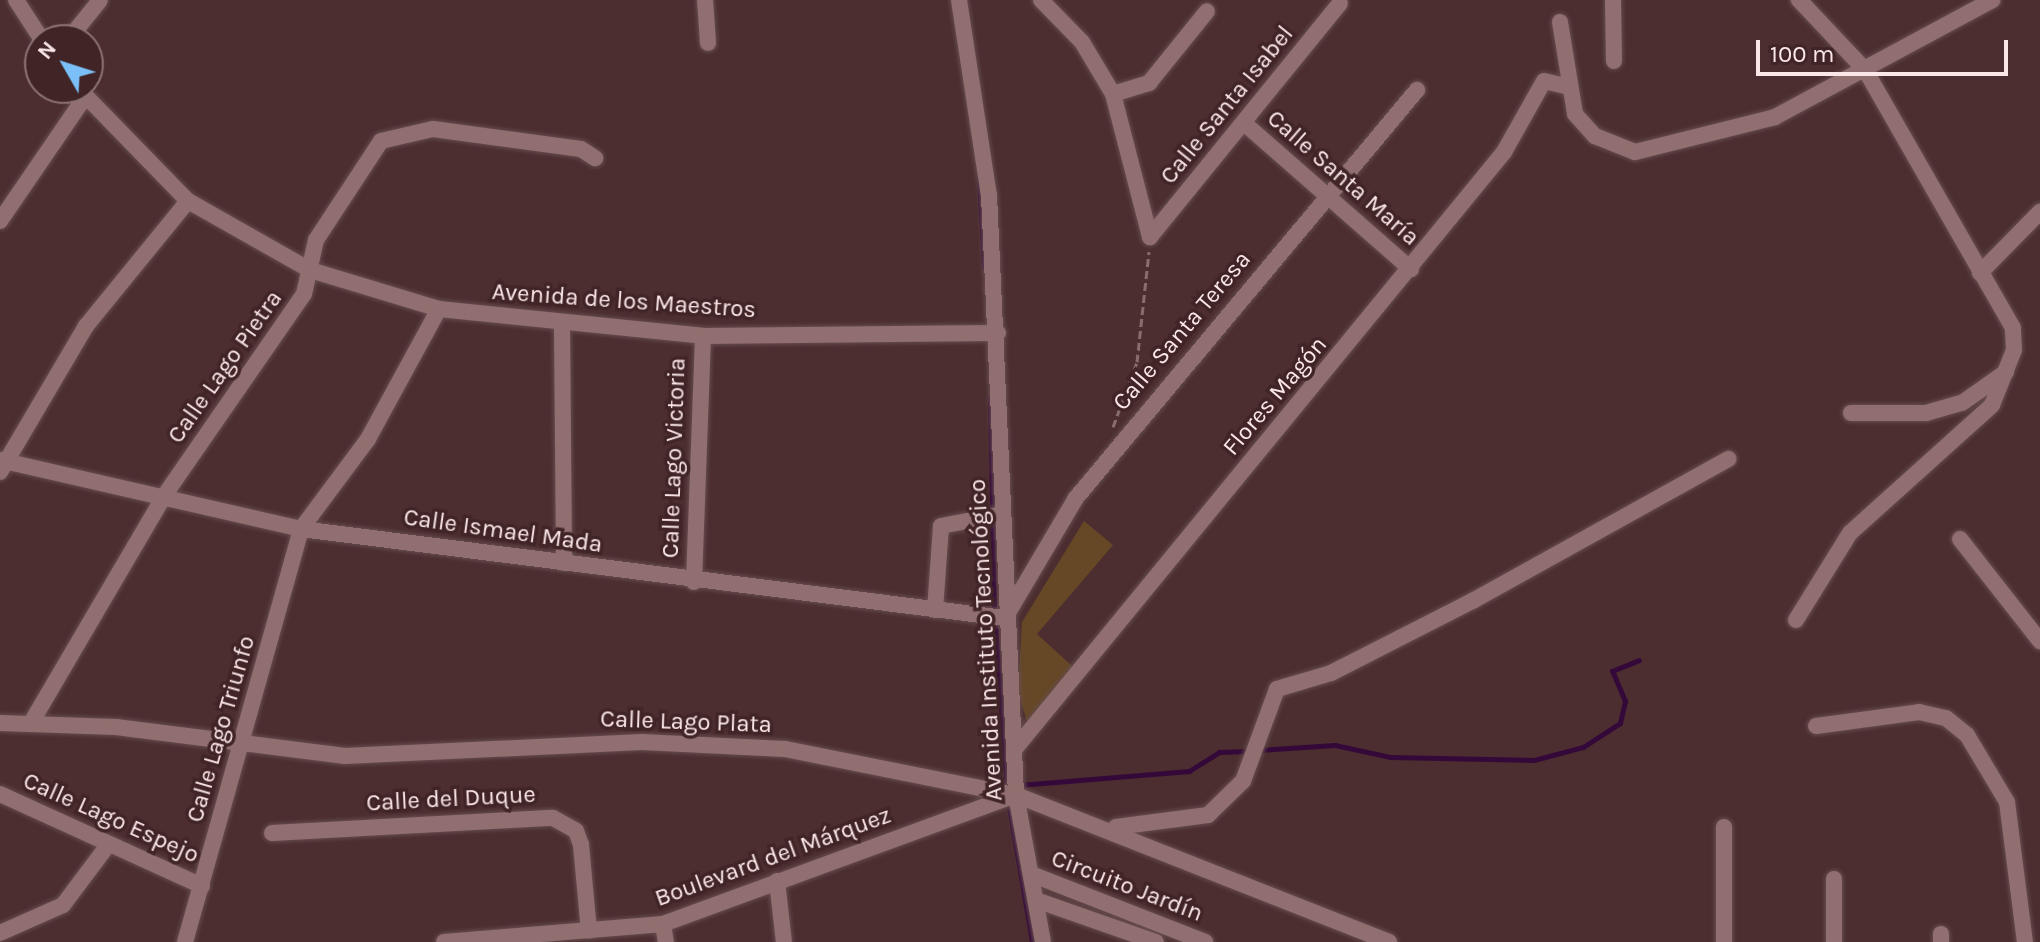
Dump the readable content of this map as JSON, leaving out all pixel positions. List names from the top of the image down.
{
  "streets": {
    "street": [
      "Calle Santa Isabel",
      "Calle Santa María",
      "Avenida de los Maestros",
      "Calle Santa Teresa",
      "Calle Lago Pietra",
      "Flores Magón",
      "Calle Lago Victoria",
      "Calle Ismael Mada",
      "Avenida Instituto Tecnológico",
      "Calle Lago Plata",
      "Calle Lago Triunfo",
      "Calle del Duque",
      "Calle Lago Espejo",
      "Boulevard del Márquez",
      "Circuito Jardín"
    ]
  },
  "crossings": [
    ["Calle Santa Isabel", "Calle Santa María"],
    ["Calle Santa María", "Calle Santa Teresa"],
    ["Calle Santa María", "Flores Magón"],
    ["Avenida de los Maestros", "Calle Lago Pietra"],
    ["Avenida de los Maestros", "Calle Lago Victoria"],
    ["Avenida de los Maestros", "Avenida Instituto Tecnológico"],
    ["Calle Santa Teresa", "Calle Ismael Mada"],
    ["Calle Santa Teresa", "Avenida Instituto Tecnológico"],
    ["Calle Lago Pietra", "Calle Ismael Mada"],
    ["Calle Lago Pietra", "Calle Lago Plata"],
    ["Flores Magón", "Avenida Instituto Tecnológico"],
    ["Calle Lago Victoria", "Calle Ismael Mada"],
    ["Calle Ismael Mada", "Avenida Instituto Tecnológico"],
    ["Calle Ismael Mada", "Calle Lago Triunfo"],
    ["Avenida Instituto Tecnológico", "Calle Lago Plata"],
    ["Avenida Instituto Tecnológico", "Boulevard del Márquez"],
    ["Avenida Instituto Tecnológico", "Circuito Jardín"],
    ["Calle Lago Plata", "Calle Lago Triunfo"],
    ["Calle Lago Plata", "Boulevard del Márquez"],
    ["Calle Lago Triunfo", "Calle Lago Espejo"],
    ["Calle del Duque", "Boulevard del Márquez"]
  ],
  "scale_bar": "100 m",
  "north": "top left"
}
